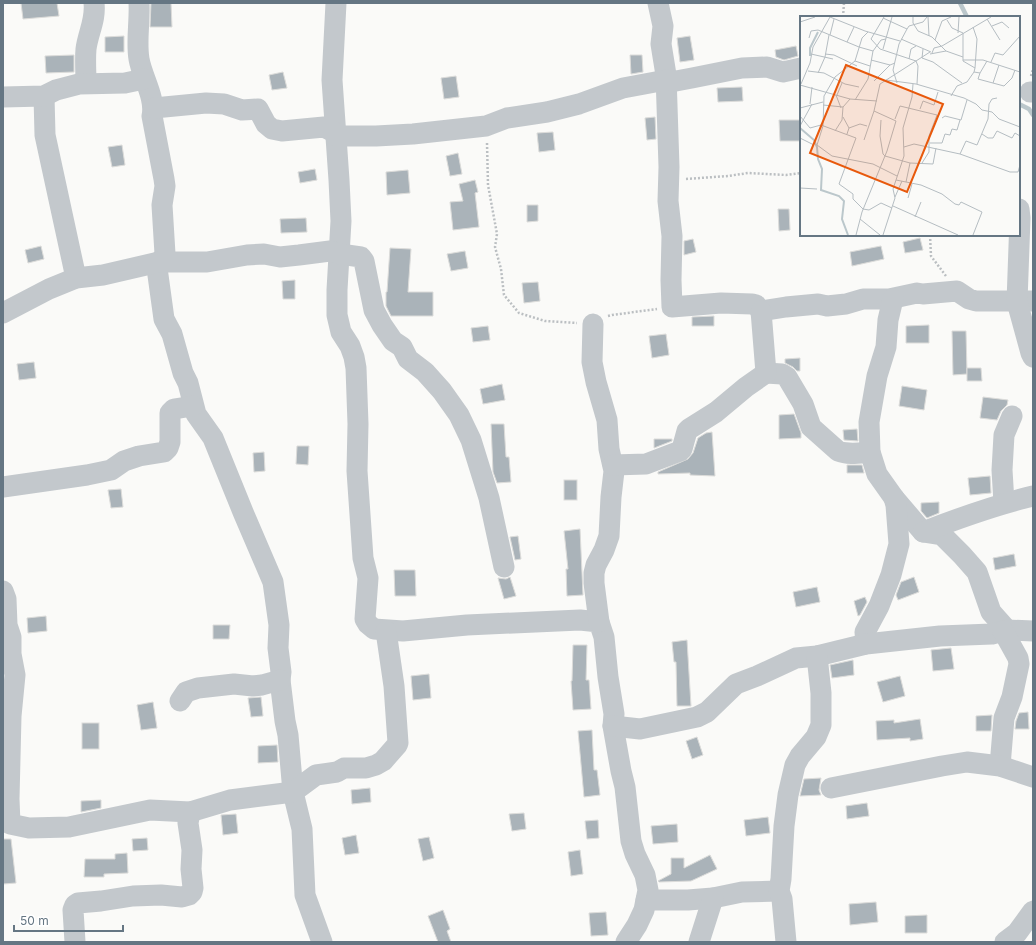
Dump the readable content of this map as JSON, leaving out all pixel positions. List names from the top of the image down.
{
  "scale_bar": "50 m"
}
